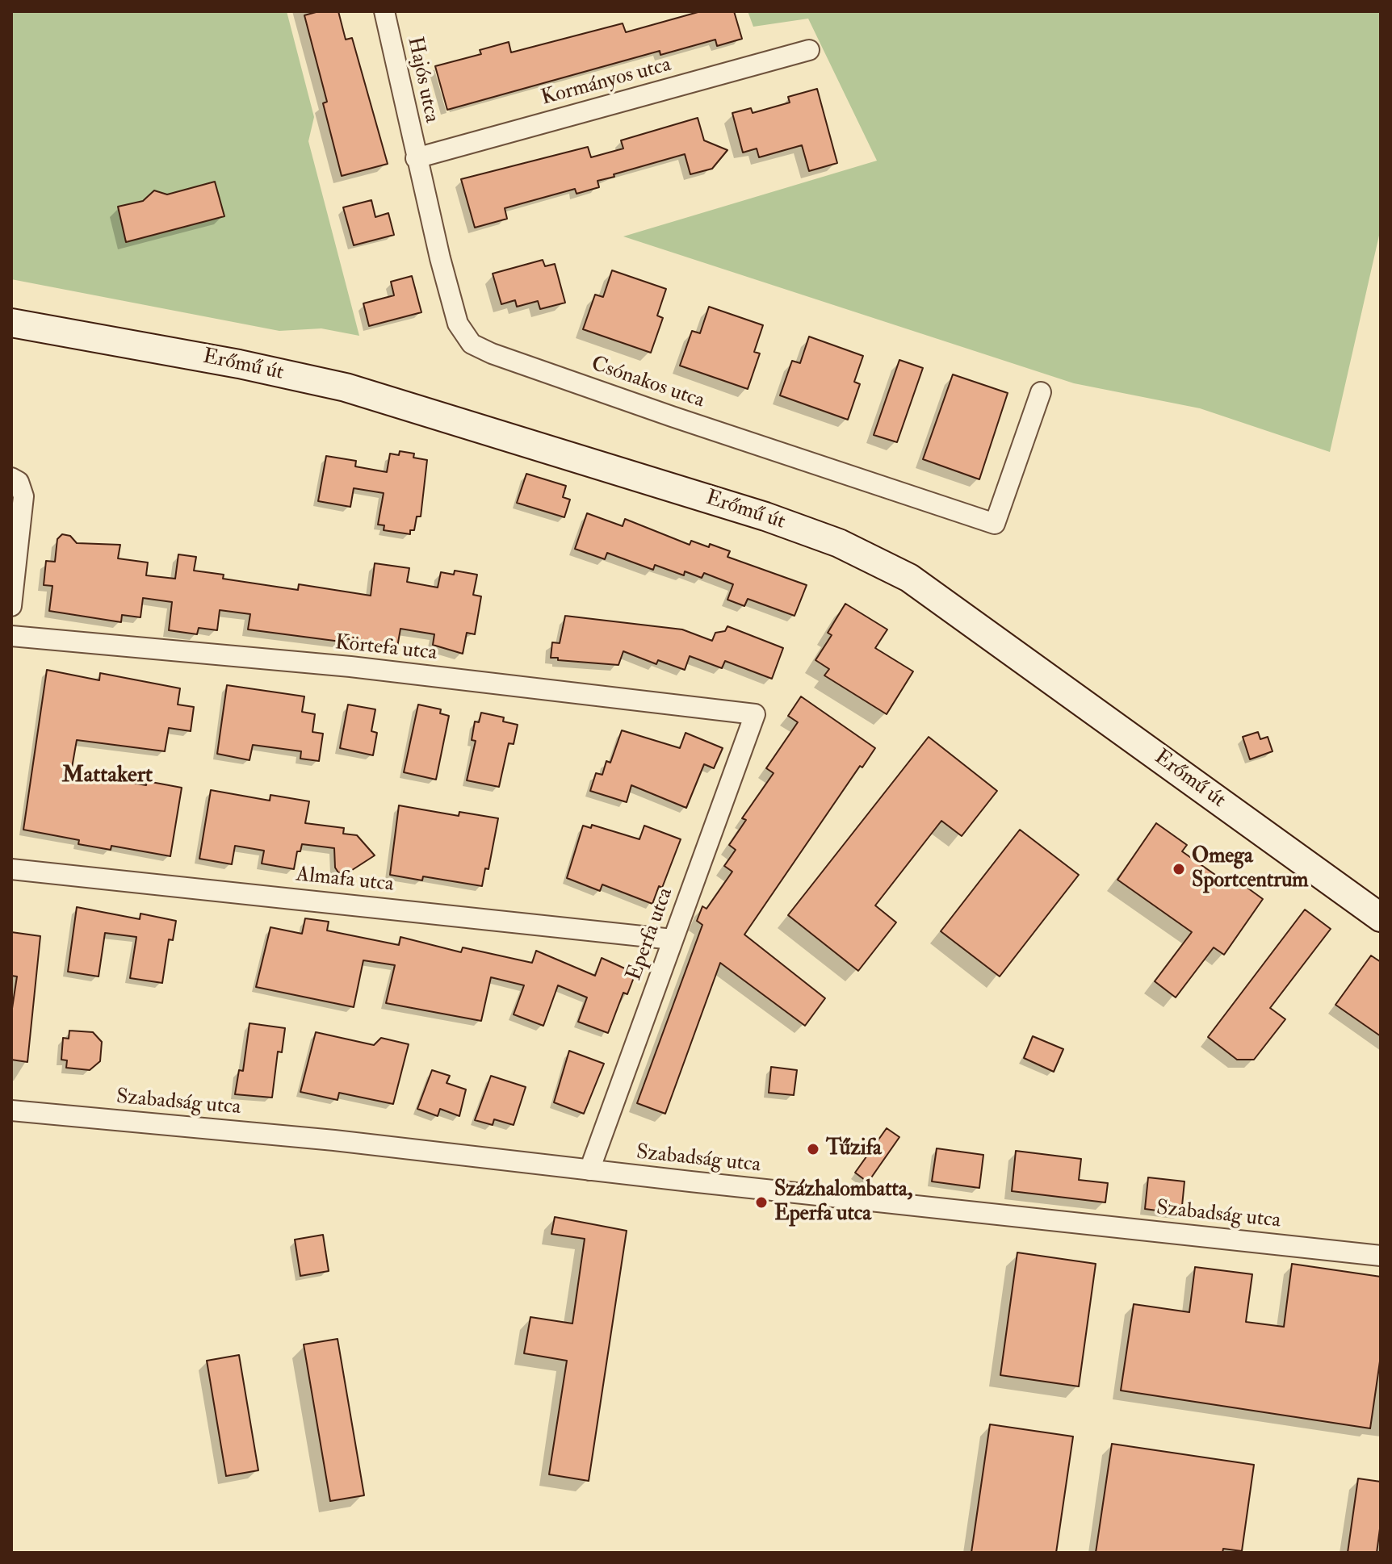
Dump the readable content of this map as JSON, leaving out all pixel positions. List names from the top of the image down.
{
  "streets": {
    "street": [
      "Hajós utca",
      "Kormányos utca",
      "Erőmű út",
      "Csónakos utca",
      "Körtefa utca",
      "Almafa utca",
      "Eperfa utca",
      "Szabadság utca"
    ]
  },
  "crossings": [
    ["Hajós utca", "Kormányos utca"],
    ["Hajós utca", "Csónakos utca"],
    ["Kormányos utca", "Csónakos utca"],
    ["Körtefa utca", "Eperfa utca"],
    ["Almafa utca", "Eperfa utca"],
    ["Eperfa utca", "Szabadság utca"]
  ],
  "districts": ["Mattakert"],
  "places": ["Omega Sportcentrum", "Tűzifa", "Százhalombatta, Eperfa utca"]
}
